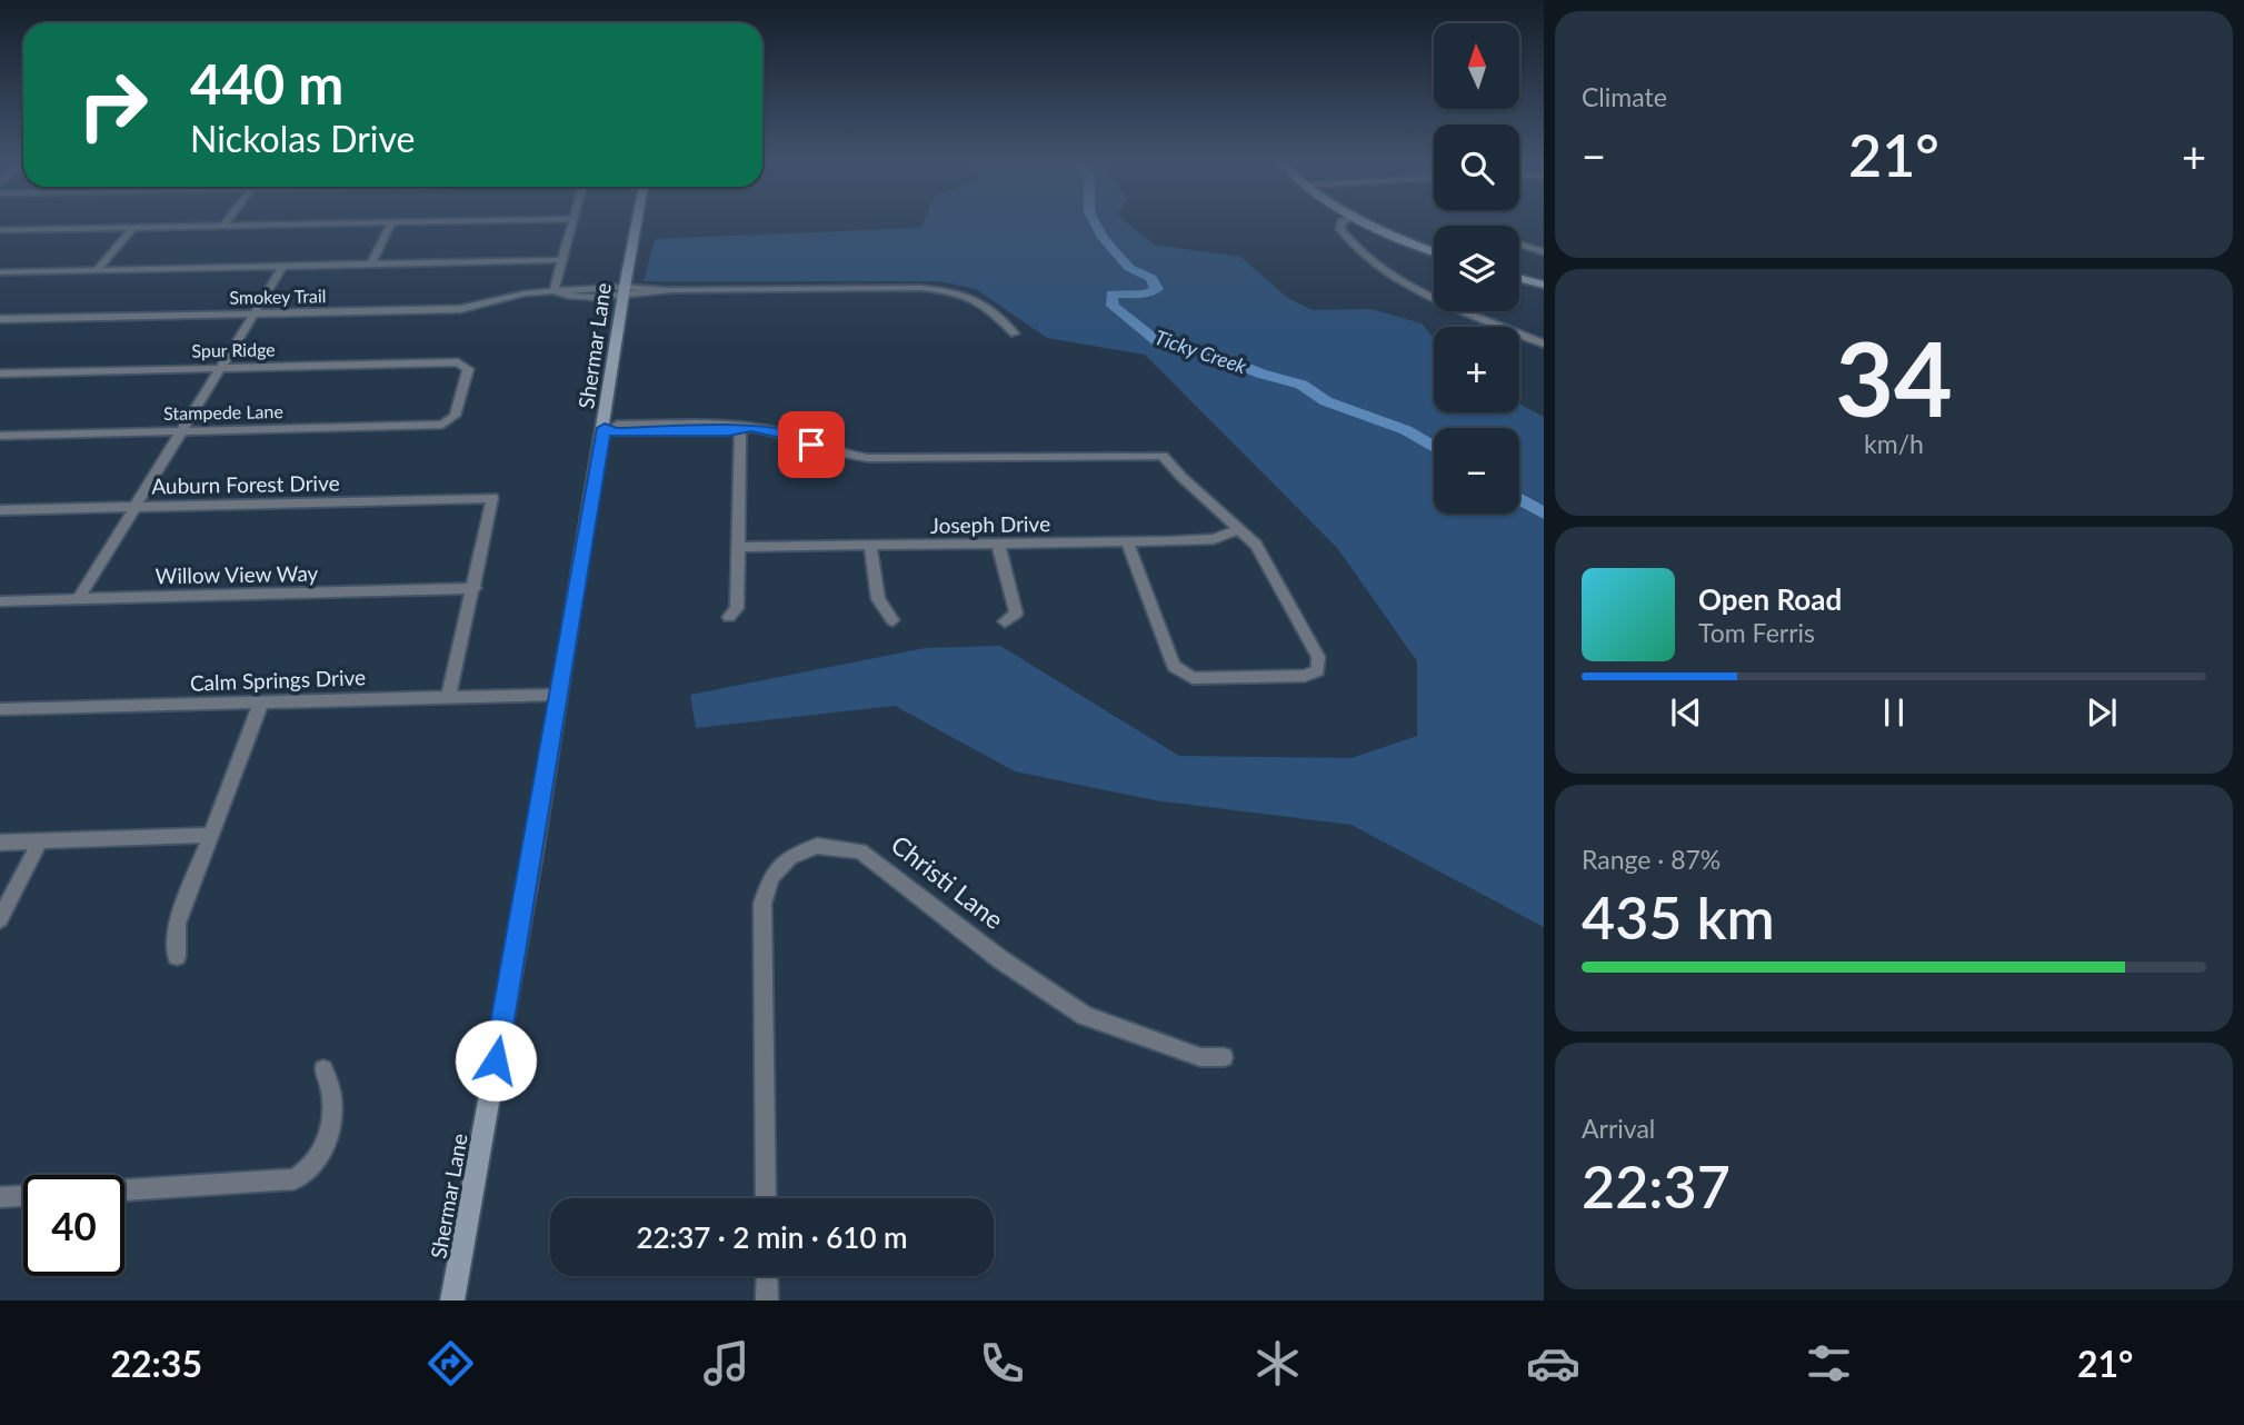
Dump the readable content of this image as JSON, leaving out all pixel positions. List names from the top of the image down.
{
  "streets": {
    "street": [
      "Smokey Trail",
      "Shermar Lane",
      "Spur Ridge",
      "Stampede Lane",
      "Auburn Forest Drive",
      "Joseph Drive",
      "Willow View Way",
      "Calm Springs Drive",
      "Christi Lane"
    ]
  },
  "crossings": [
    ["Smokey Trail", "Shermar Lane"],
    ["Shermar Lane", "Calm Springs Drive"],
    ["Auburn Forest Drive", "Willow View Way"]
  ],
  "water": ["Ticky Creek"],
  "north": "top",
  "page": {
    "tile": [
      "Climate",
      ["34", "km/h"],
      ["Range · 87%", "435 km"],
      ["Arrival", "22:37"]
    ],
    "map_buttons": ["+", "−"],
    "turn": ["440 m", "Nickolas Drive"],
    "heat": ["−", "21°", "+"],
    "song": ["Open Road", "Tom Ferris"],
    "limit": "40",
    "trip": "22:37 · 2 min · 610 m",
    "tabs": ["22:35", "21°"]
  }
}
